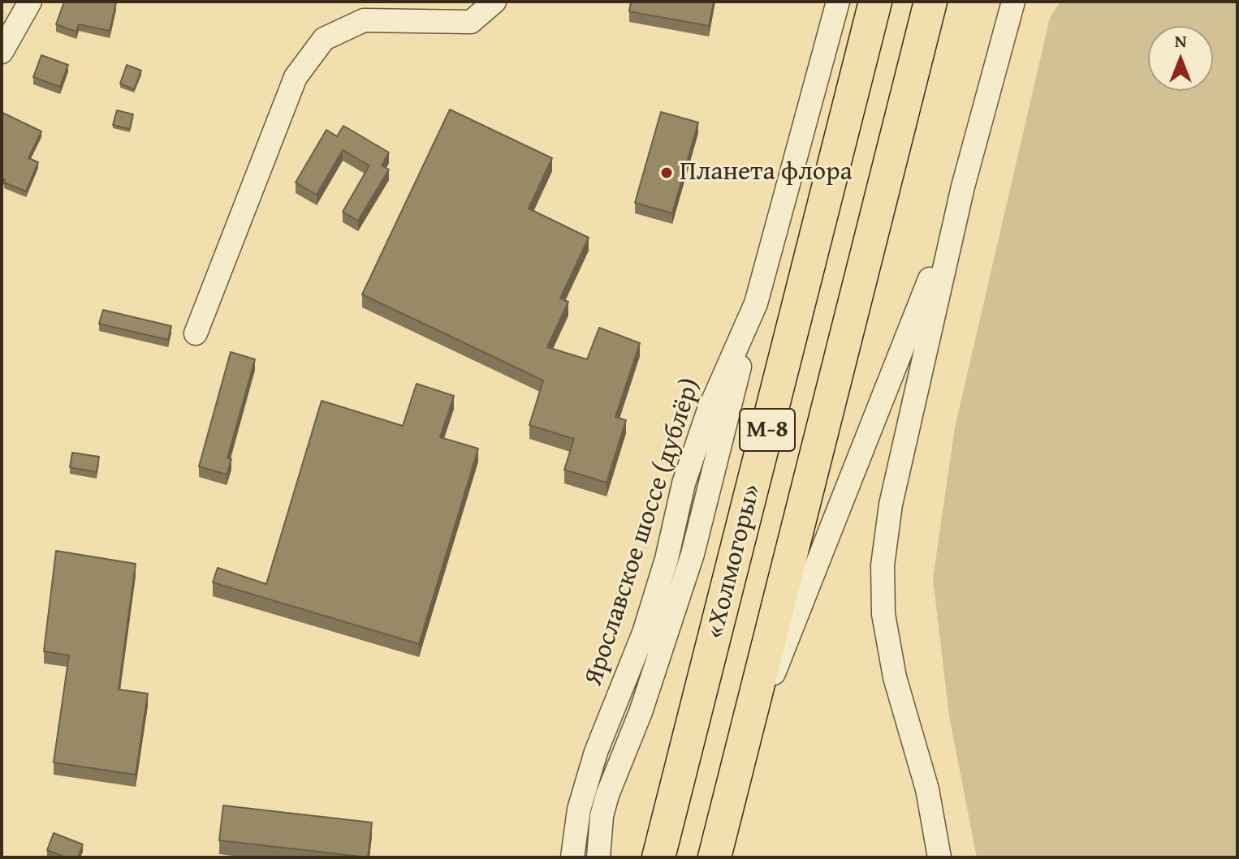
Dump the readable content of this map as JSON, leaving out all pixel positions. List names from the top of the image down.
{
  "streets": {
    "highway": ["М-8", "«Холмогоры»"],
    "street": ["Ярославское шоссе (дублёр)"]
  },
  "places": ["Планета флора"],
  "north": "top"
}
